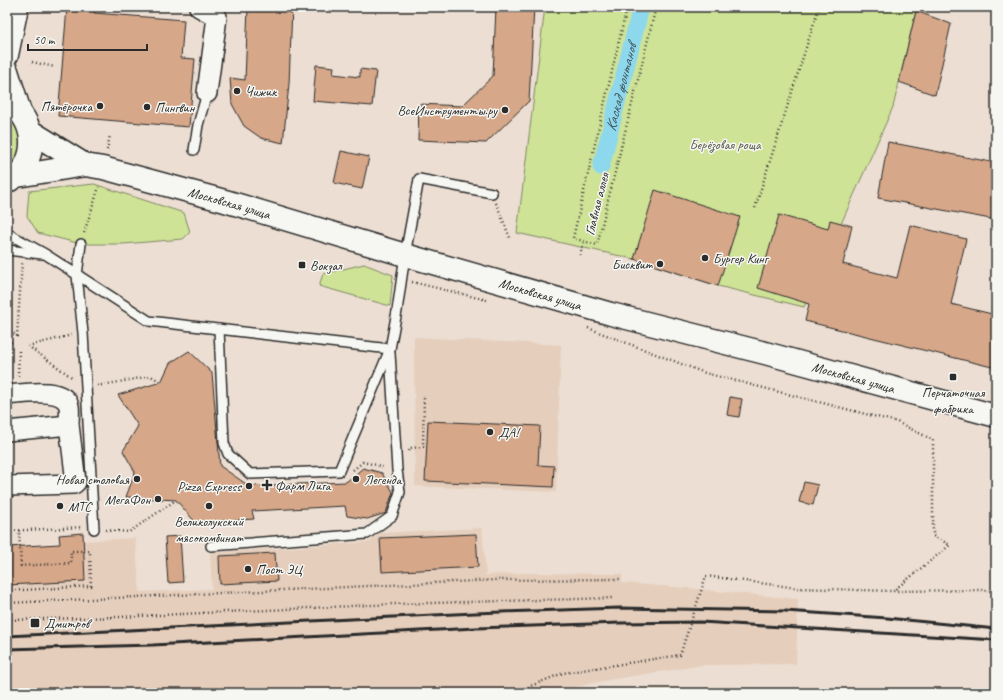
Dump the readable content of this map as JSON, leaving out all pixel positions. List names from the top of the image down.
{
  "streets": {
    "main road": ["Московская улица"],
    "path": ["Главная аллея"]
  },
  "water": ["Каскад фонтанов"],
  "parks": ["Берёзовая роща"],
  "places": {
    "other": [
      "Чижик",
      "Пятёрочка",
      "Пингвин",
      "ВсеИнструменты.ру",
      "Бургер Кинг",
      "Бисквит",
      "ДА!",
      "Новая столовая",
      "Легенда",
      "Pizza Express",
      "МегаФон",
      "МТС",
      "Великолукский мясокомбинат",
      "Пост ЭЦ"
    ],
    "transit": ["Вокзал", "Перчаточная фабрика", "Дмитров"],
    "health": ["Фарм Лига"]
  },
  "scale_bar": "50 m"
}
